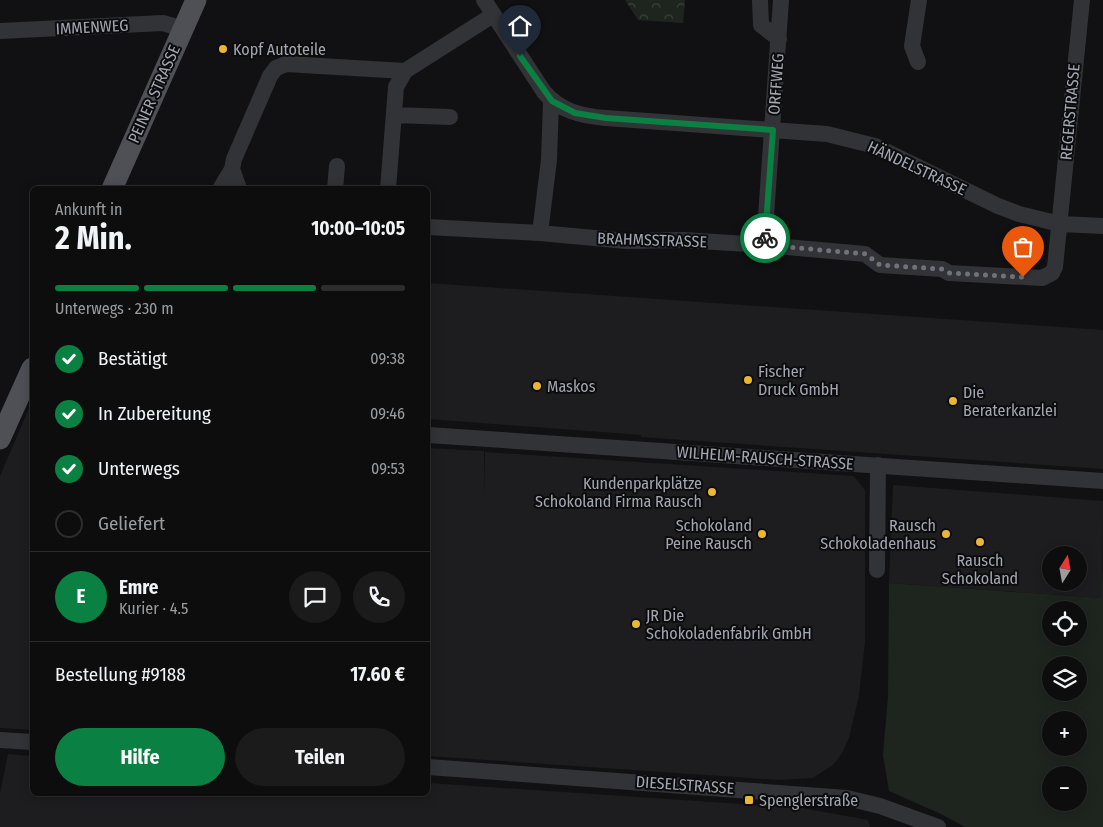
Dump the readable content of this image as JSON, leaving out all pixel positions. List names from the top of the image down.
{
  "streets": {
    "main road": ["PEINER STRASSE"],
    "street": [
      "IMMENWEG",
      "ORFFWEG",
      "REGERSTRASSE",
      "HÄNDELSTRASSE",
      "BRAHMSSTRASSE",
      "WILHELM-RAUSCH-STRASSE",
      "DIESELSTRASSE"
    ]
  },
  "crossings": [
    ["IMMENWEG", "PEINER STRASSE"],
    ["ORFFWEG", "HÄNDELSTRASSE"],
    ["REGERSTRASSE", "HÄNDELSTRASSE"],
    ["REGERSTRASSE", "BRAHMSSTRASSE"],
    ["HÄNDELSTRASSE", "BRAHMSSTRASSE"]
  ],
  "places": {
    "other": [
      "Kopf Autoteile",
      "Fischer Druck GmbH",
      "Maskos",
      "Die Beraterkanzlei",
      "Kundenparkplätze Schokoland Firma Rausch",
      "Schokoland Peine Rausch",
      "Rausch Schokoladenhaus",
      "Rausch Schokoland",
      "JR Die Schokoladenfabrik GmbH"
    ],
    "transit": ["Spenglerstraße"]
  },
  "north": "top",
  "page": {
    "heading": ["2 Min.", "Ankunft in", "10:00–10:05"],
    "panel": [
      "Emre",
      "Kurier · 4.5",
      "Bestellung #9188",
      "17.60 €"
    ],
    "bar": "Unterwegs · 230 m",
    "list": [
      ["Bestätigt", "09:38"],
      ["In Zubereitung", "09:46"],
      ["Unterwegs", "09:53"],
      "Geliefert"
    ],
    "map_buttons": ["+", "−"],
    "round": "E",
    "buttons": ["Hilfe", "Teilen"]
  }
}
